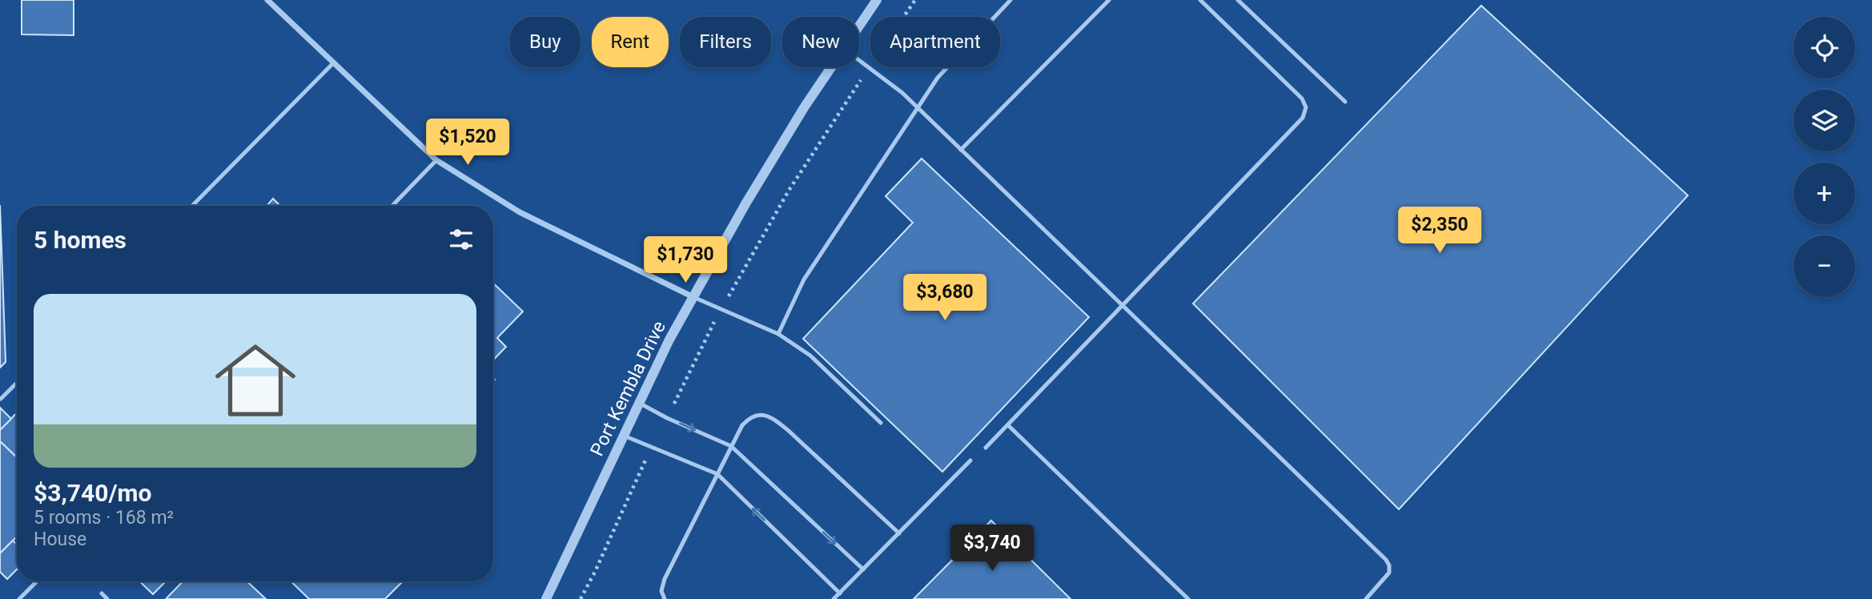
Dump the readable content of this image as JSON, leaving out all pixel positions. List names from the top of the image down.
{
  "streets": {
    "street": ["Port Kembla Drive"]
  },
  "page": {
    "map_buttons": ["+", "−"],
    "chip": [
      "Buy",
      "Rent",
      "Filters",
      "New",
      "Apartment"
    ],
    "price": [
      "$1,520",
      "$2,350",
      "$1,730",
      "$3,680",
      "$3,740"
    ],
    "heading": "5 homes",
    "list": [
      {
        "name": "$3,740/mo",
        "note": "5 rooms · 168 m² · House"
      }
    ]
  }
}
